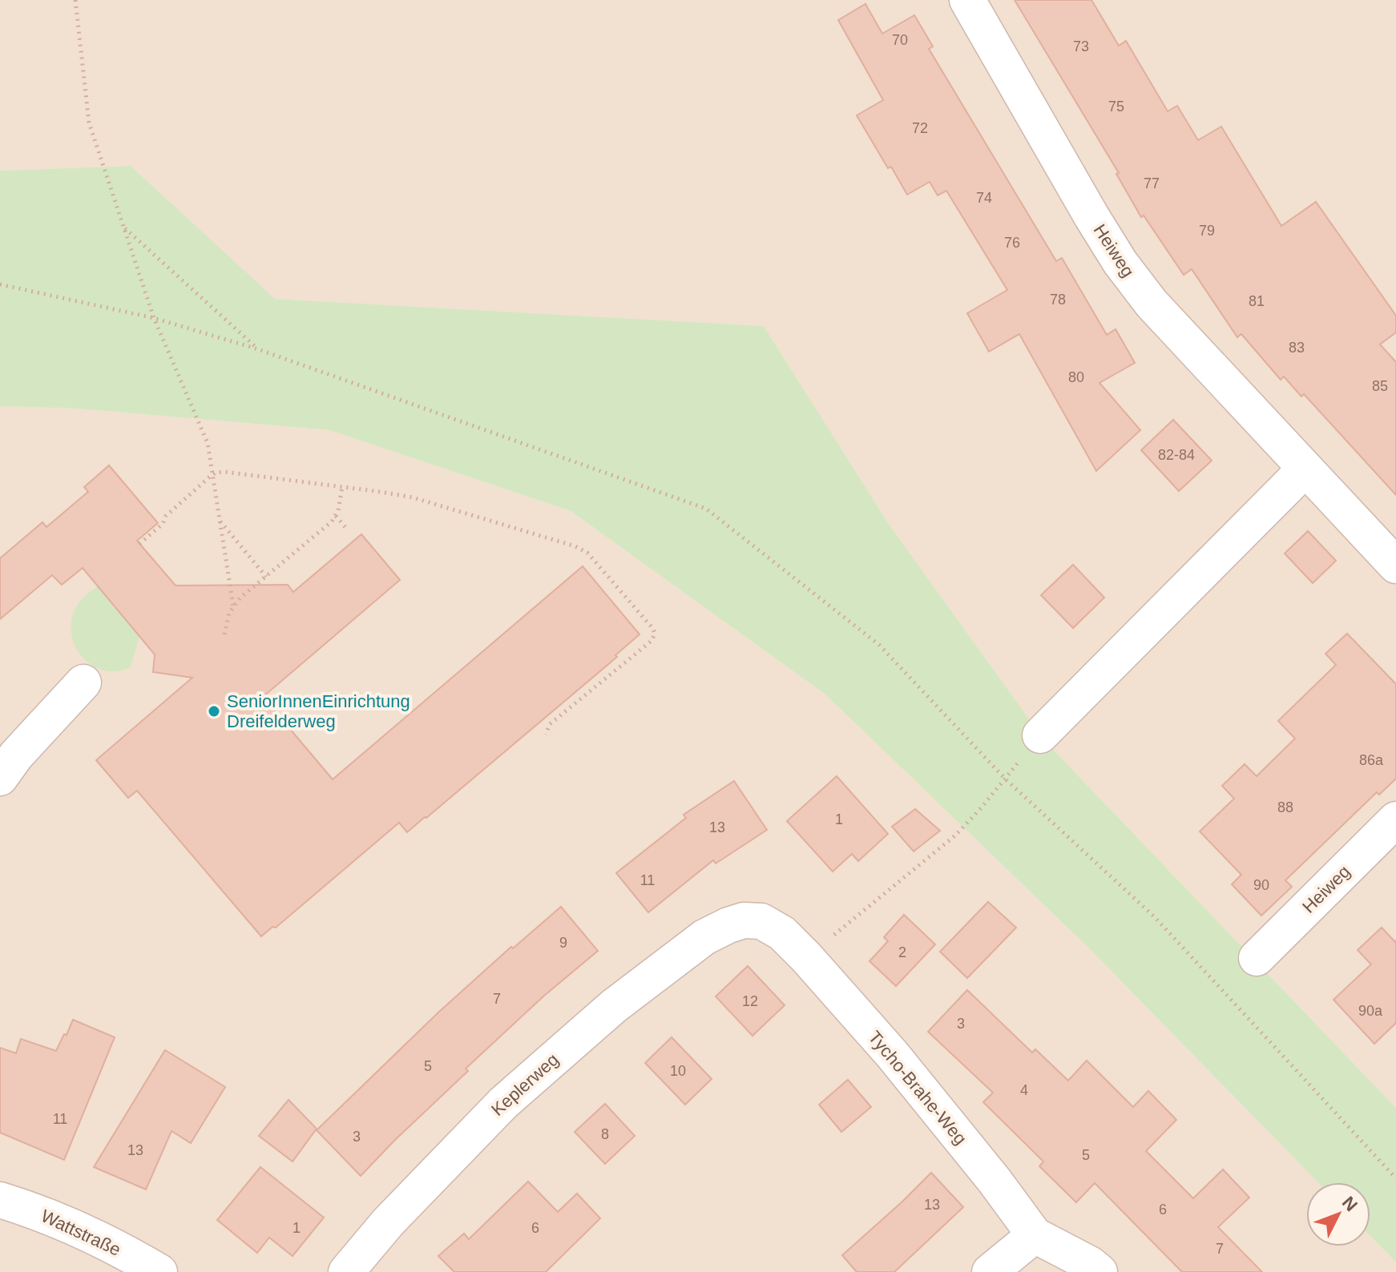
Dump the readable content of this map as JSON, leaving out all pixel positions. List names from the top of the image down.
{
  "streets": {
    "street": [
      "Heiweg",
      "Keplerweg",
      "Tycho-Brahe-Weg",
      "Wattstraße"
    ]
  },
  "crossings": [
    ["Keplerweg", "Tycho-Brahe-Weg"]
  ],
  "places": ["SeniorInnenEinrichtung Dreifelderweg"],
  "house_numbers": [
    "70",
    "73",
    "75",
    "72",
    "77",
    "74",
    "79",
    "76",
    "78",
    "81",
    "83",
    "80",
    "85",
    "82-84",
    "86a",
    "88",
    "1",
    "13",
    "11",
    "90",
    "9",
    "2",
    "7",
    "12",
    "90a",
    "3",
    "5",
    "10",
    "4",
    "11",
    "8",
    "3",
    "13",
    "5",
    "13",
    "6",
    "1",
    "6",
    "7"
  ],
  "north": "top right"
}
